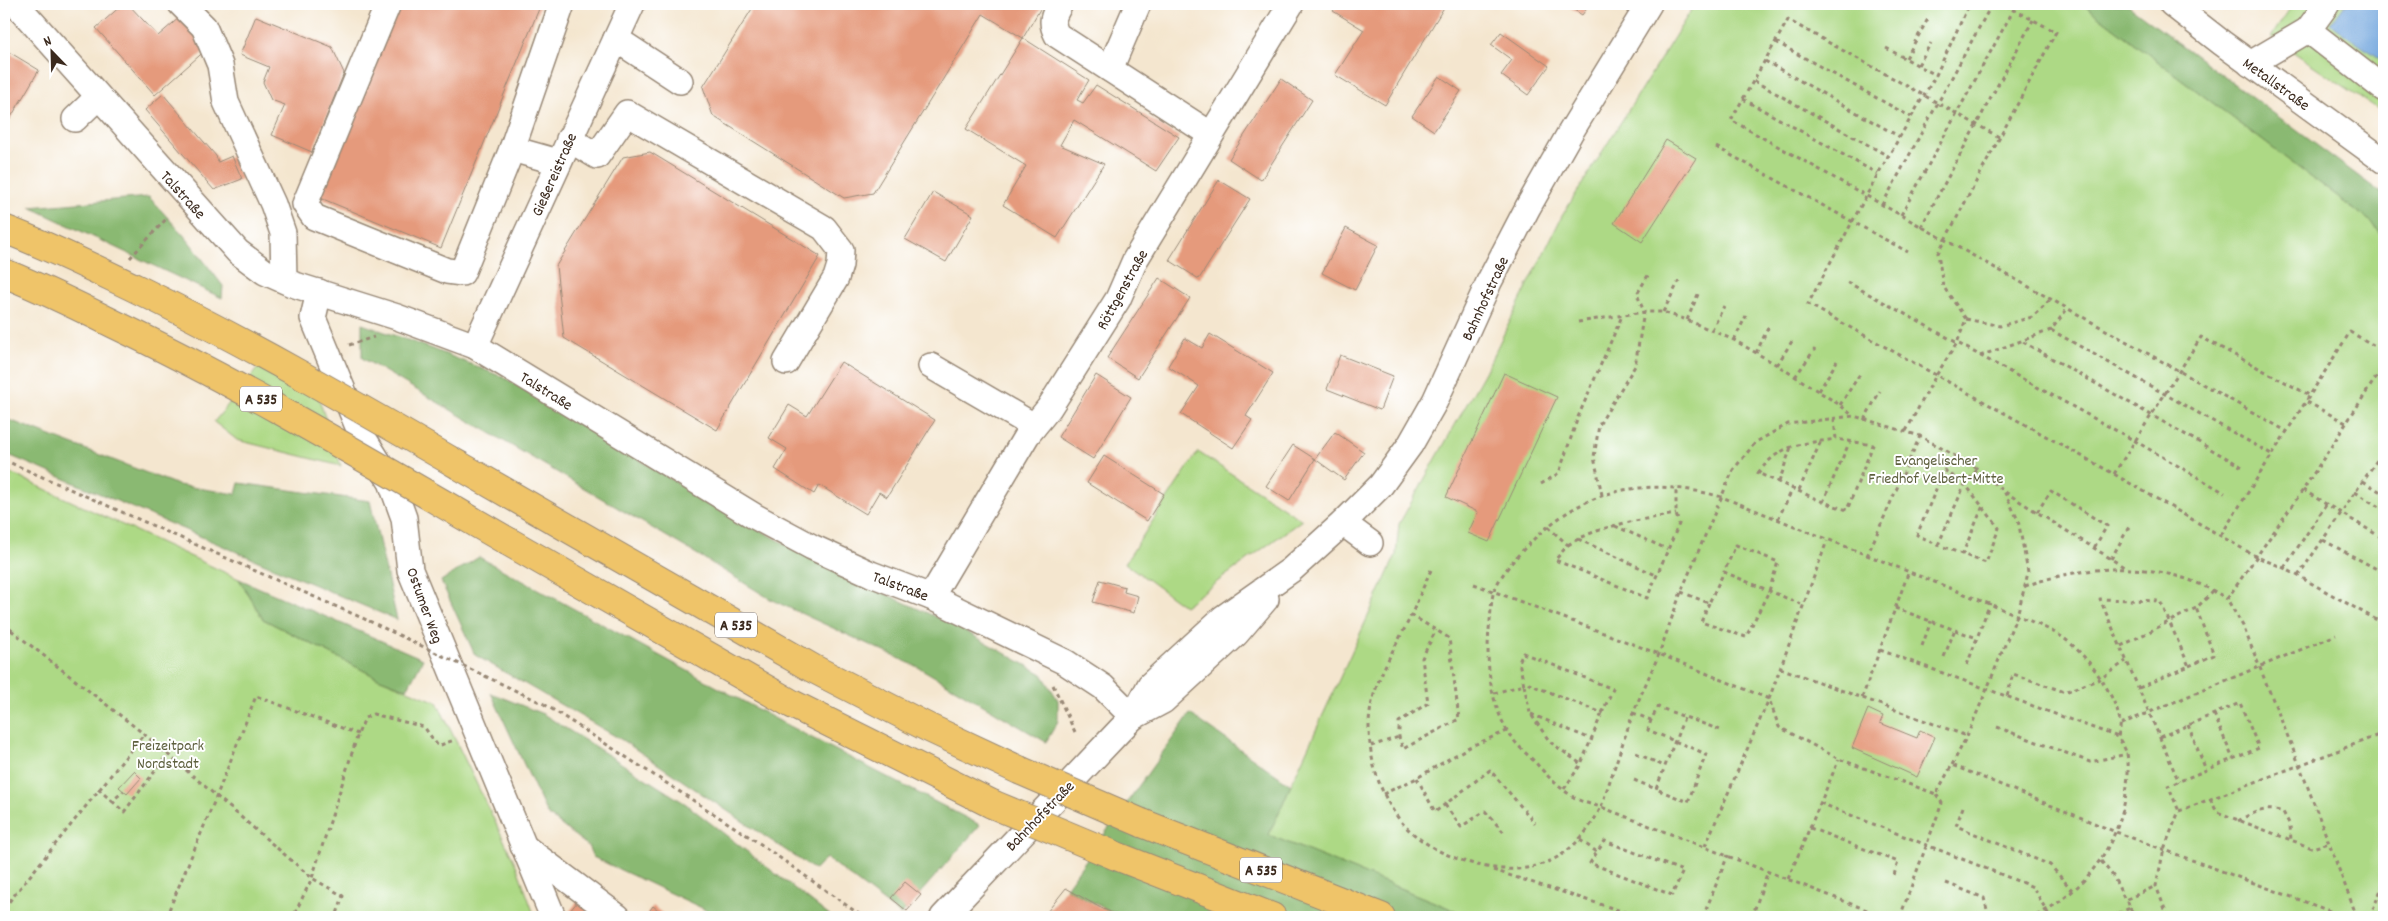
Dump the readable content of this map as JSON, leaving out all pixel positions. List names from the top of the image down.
{
  "streets": {
    "highway": ["A 535"],
    "street": [
      "Metallstraße",
      "Gießereistraße",
      "Talstraße",
      "Röttgenstraße",
      "Bahnhofstraße",
      "Ostumer Weg"
    ]
  },
  "crossings": [
    ["Gießereistraße", "Talstraße"],
    ["Talstraße", "Röttgenstraße"],
    ["Talstraße", "Bahnhofstraße"],
    ["Talstraße", "Ostumer Weg"]
  ],
  "parks": ["Evangelischer Friedhof Velbert-Mitte", "Freizeitpark Nordstadt"],
  "north": "top left"
}
